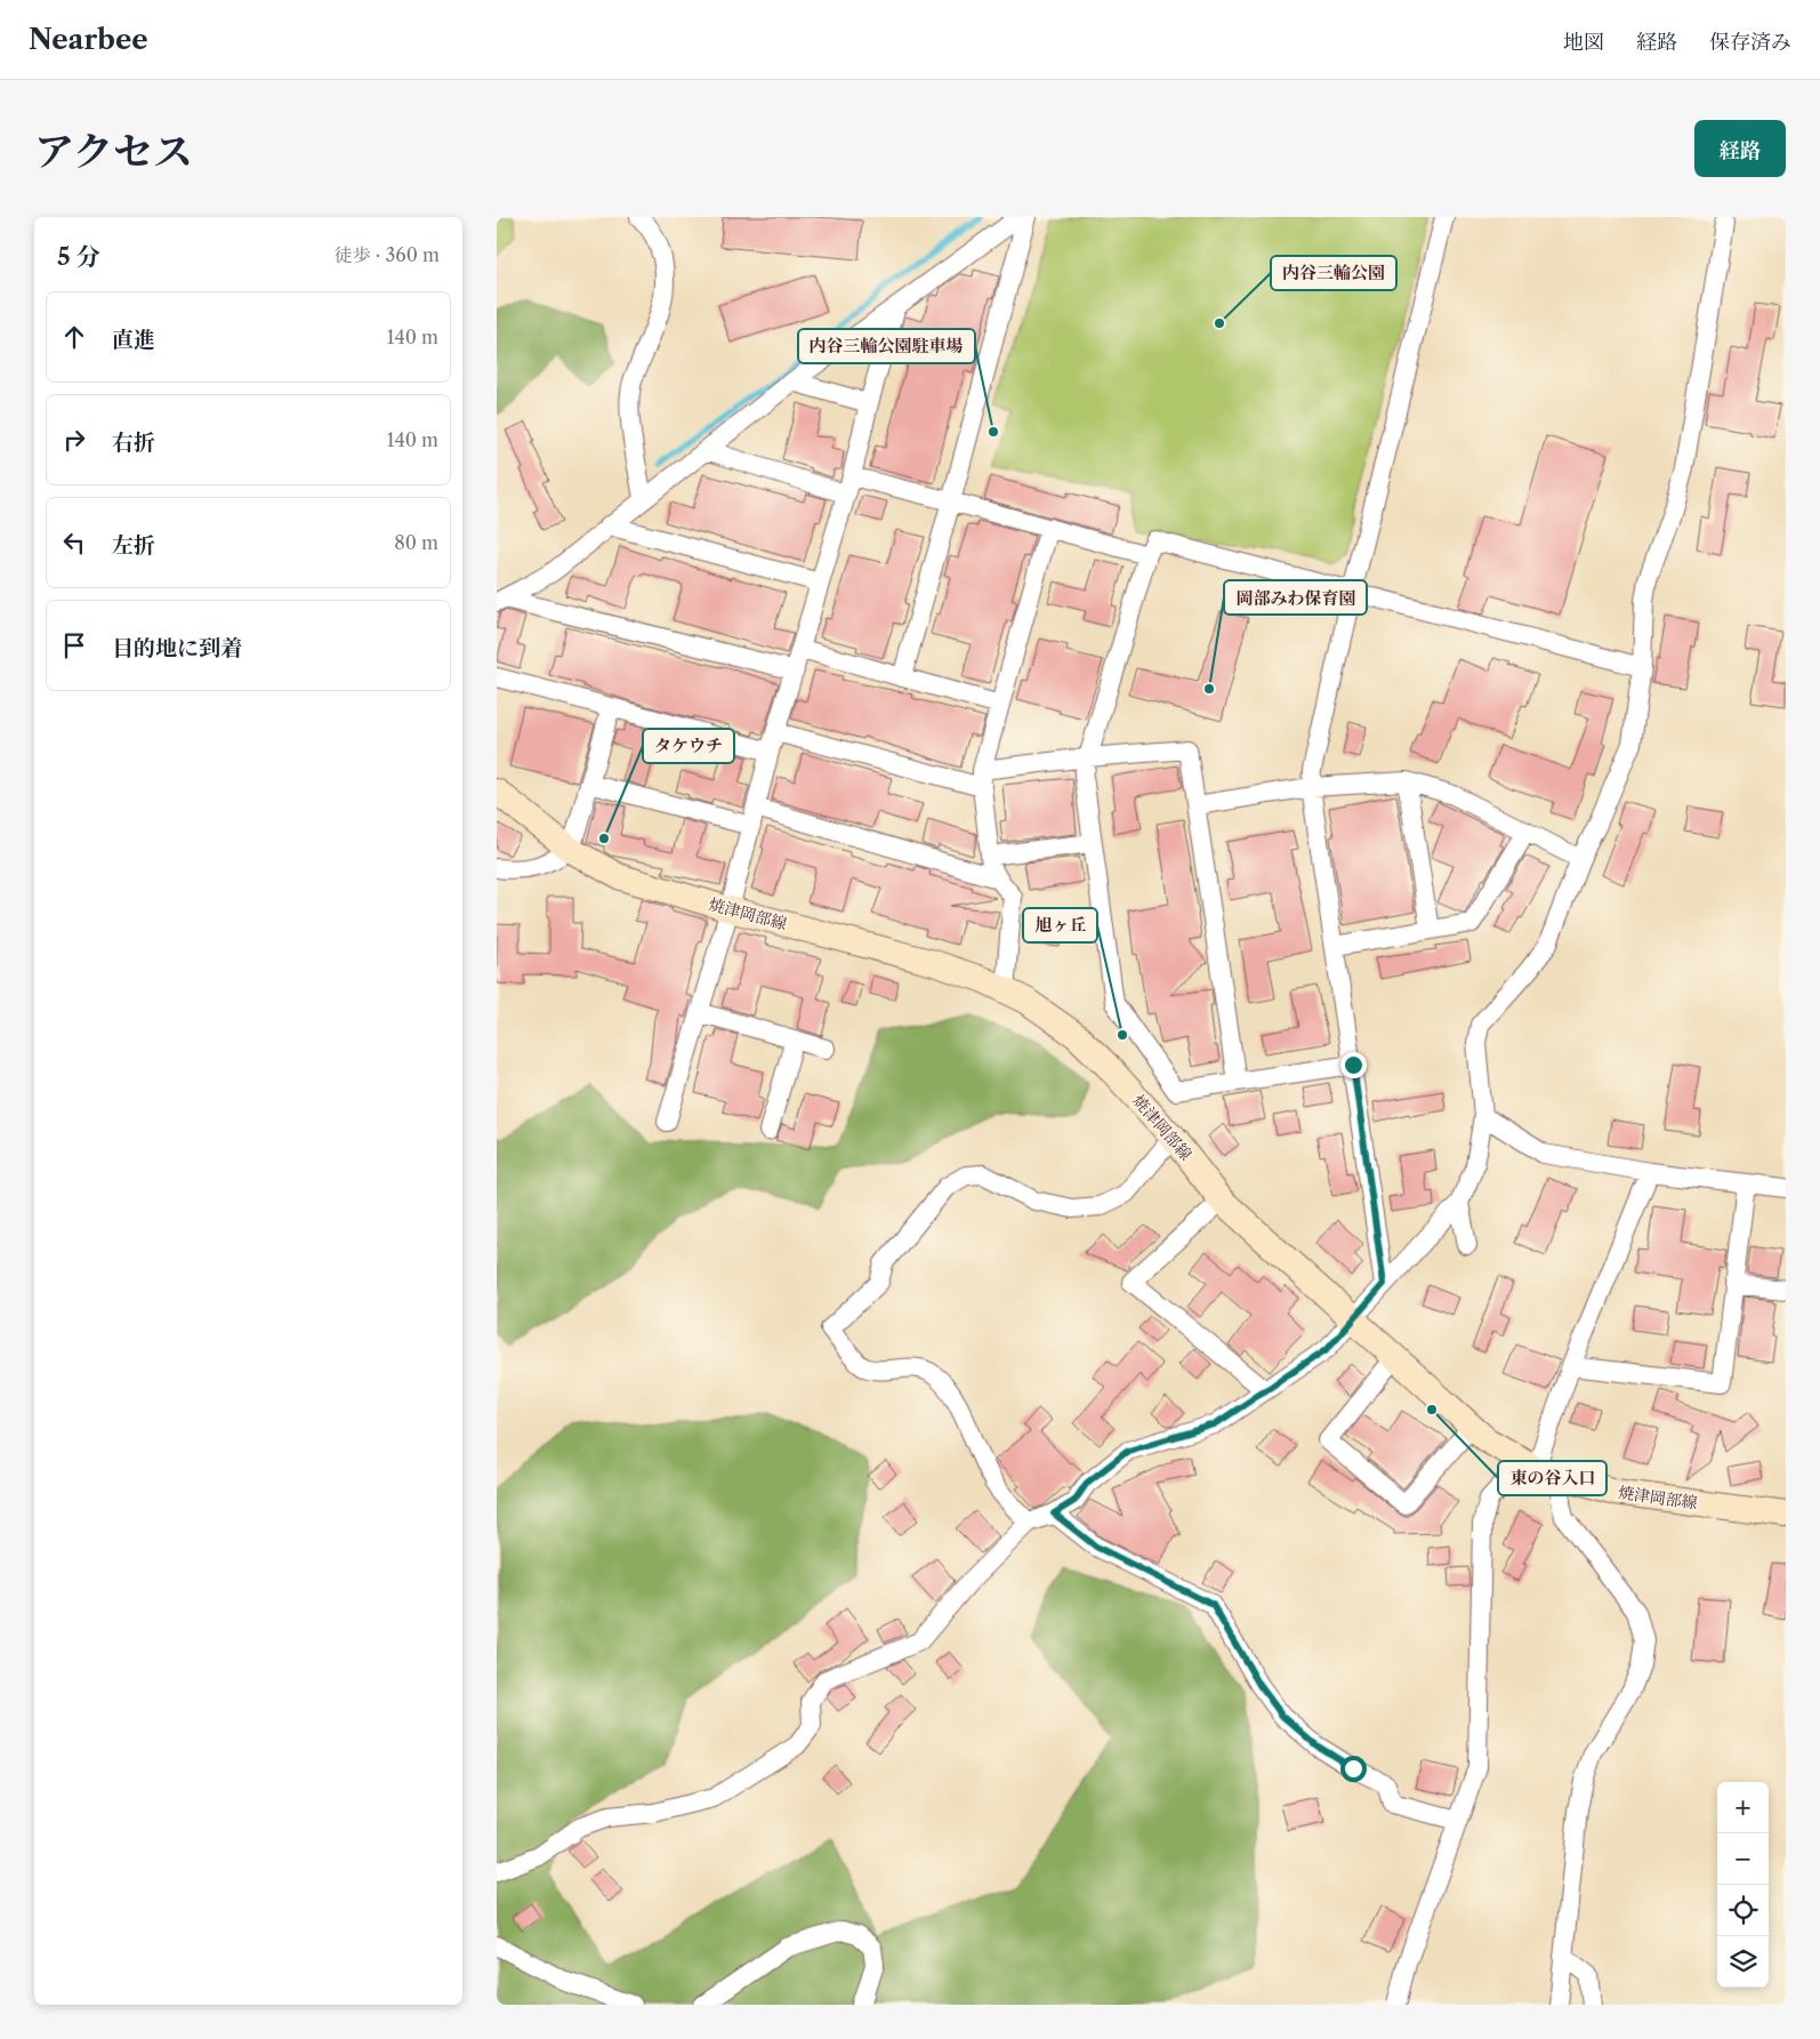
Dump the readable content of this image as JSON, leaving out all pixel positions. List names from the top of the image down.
{
  "streets": {
    "main road": ["焼津岡部線"]
  },
  "places": [
    "内谷三輪公園",
    "内谷三輪公園駐車場",
    "岡部みわ保育園",
    "タケウチ",
    "旭ヶ丘",
    "東の谷入口"
  ],
  "page": {
    "header": "Nearbee",
    "nav": ["地図", "経路", "保存済み"],
    "title": "アクセス",
    "buttons": "経路",
    "heading": ["5 分", "徒歩 · 360 m"],
    "list": [
      ["直進", "140 m"],
      ["右折", "140 m"],
      ["左折", "80 m"],
      "目的地に到着"
    ],
    "map_buttons": ["+", "−"]
  }
}
